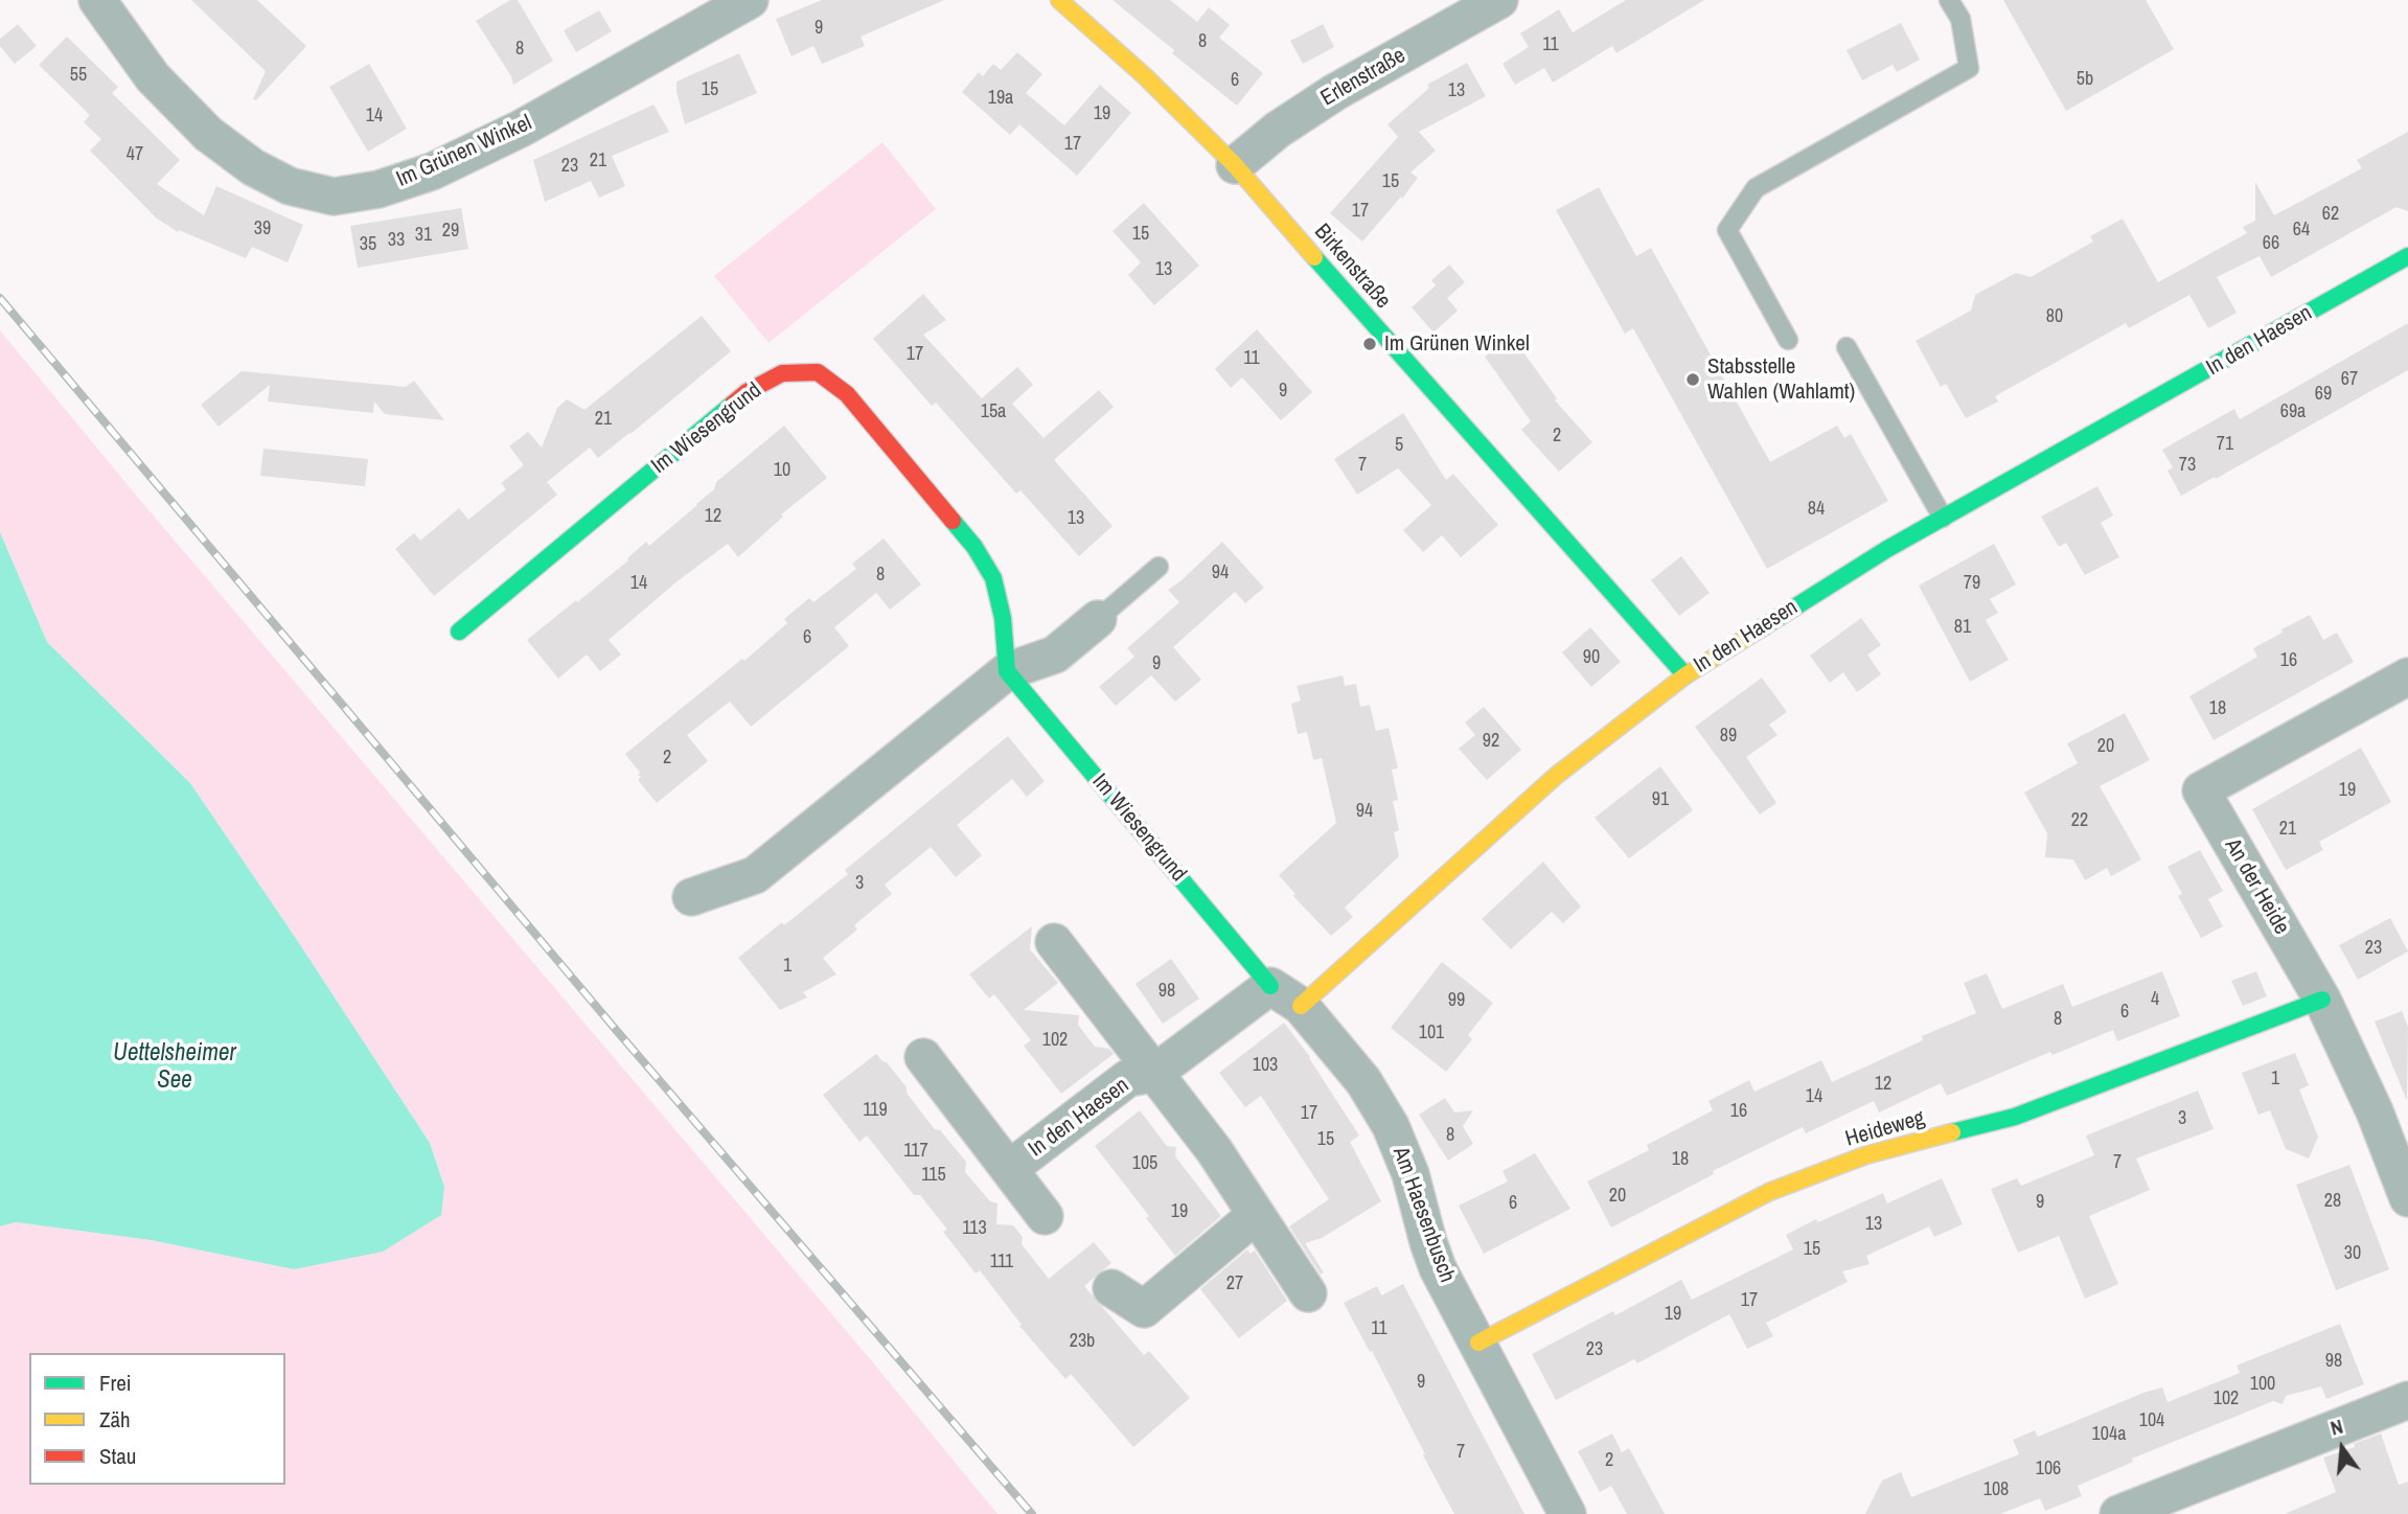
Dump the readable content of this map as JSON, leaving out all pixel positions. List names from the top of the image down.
{
  "streets": {
    "street": [
      "Erlenstraße",
      "Im Grünen Winkel",
      "Birkenstraße",
      "In den Haesen",
      "Im Wiesengrund",
      "An der Heide",
      "Heideweg",
      "Am Haesenbusch"
    ]
  },
  "crossings": [
    ["Erlenstraße", "Birkenstraße"],
    ["Birkenstraße", "In den Haesen"],
    ["In den Haesen", "Im Wiesengrund"],
    ["In den Haesen", "Am Haesenbusch"],
    ["An der Heide", "Heideweg"],
    ["Heideweg", "Am Haesenbusch"]
  ],
  "water": ["Uettelsheimer See"],
  "places": ["Im Grünen Winkel", "Stabsstelle Wahlen (Wahlamt)"],
  "house_numbers": [
    "9",
    "8",
    "11",
    "8",
    "55",
    "5b",
    "6",
    "15",
    "13",
    "19a",
    "19",
    "14",
    "17",
    "47",
    "21",
    "23",
    "15",
    "17",
    "62",
    "39",
    "64",
    "29",
    "15",
    "31",
    "33",
    "66",
    "35",
    "13",
    "80",
    "17",
    "11",
    "67",
    "9",
    "69",
    "15a",
    "69a",
    "21",
    "2",
    "71",
    "5",
    "7",
    "73",
    "10",
    "84",
    "12",
    "13",
    "94",
    "8",
    "14",
    "79",
    "81",
    "6",
    "90",
    "16",
    "9",
    "18",
    "89",
    "92",
    "20",
    "2",
    "19",
    "91",
    "94",
    "22",
    "21",
    "3",
    "23",
    "1",
    "98",
    "4",
    "99",
    "6",
    "8",
    "101",
    "102",
    "103",
    "1",
    "12",
    "14",
    "119",
    "16",
    "17",
    "3",
    "8",
    "15",
    "117",
    "18",
    "7",
    "105",
    "115",
    "20",
    "28",
    "9",
    "6",
    "19",
    "13",
    "113",
    "15",
    "30",
    "111",
    "27",
    "17",
    "19",
    "11",
    "23b",
    "23",
    "98",
    "9",
    "100",
    "102",
    "104",
    "104a",
    "7",
    "2",
    "106",
    "108"
  ],
  "legend": ["Frei", "Zäh", "Stau"],
  "north": "top"
}
